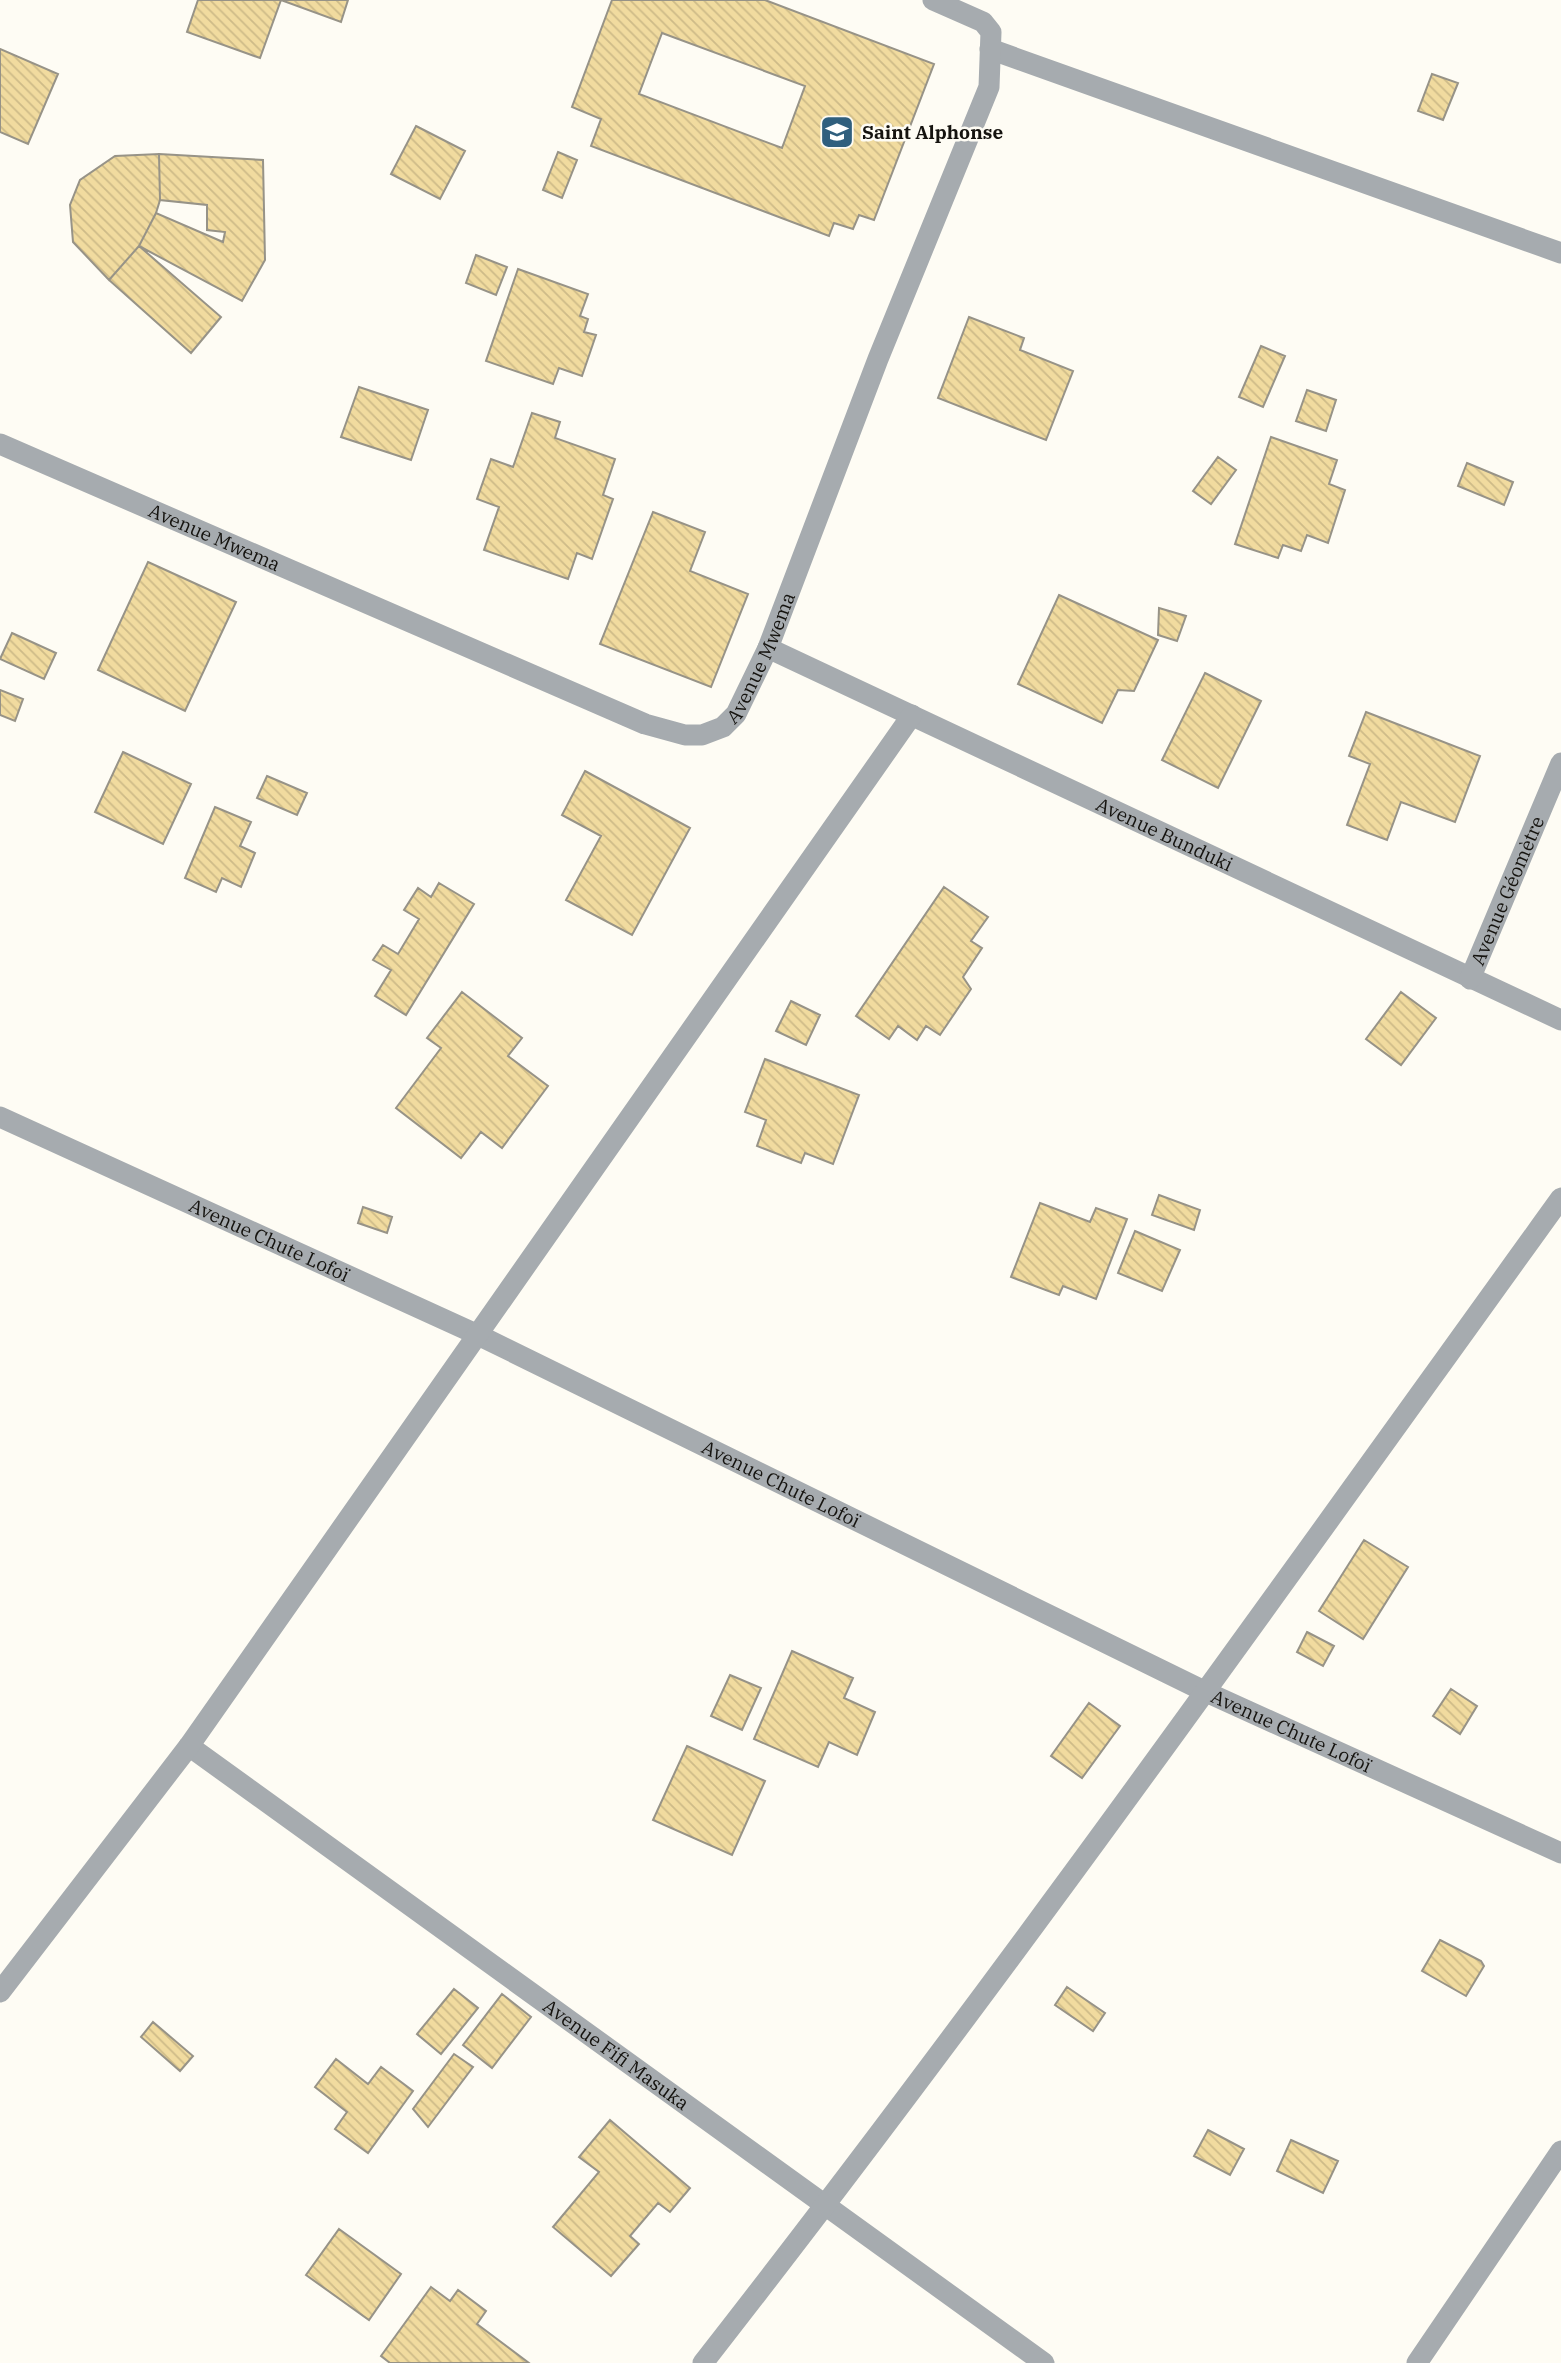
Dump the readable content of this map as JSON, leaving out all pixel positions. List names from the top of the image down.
{
  "streets": {
    "street": [
      "Avenue Mwema",
      "Avenue Bunduki",
      "Avenue Géomètre",
      "Avenue Chute Lofoï",
      "Avenue Fifi Masuka"
    ]
  },
  "crossings": [
    ["Avenue Mwema", "Avenue Bunduki"],
    ["Avenue Bunduki", "Avenue Géomètre"]
  ],
  "places": {
    "school or university": ["Saint Alphonse"]
  }
}
